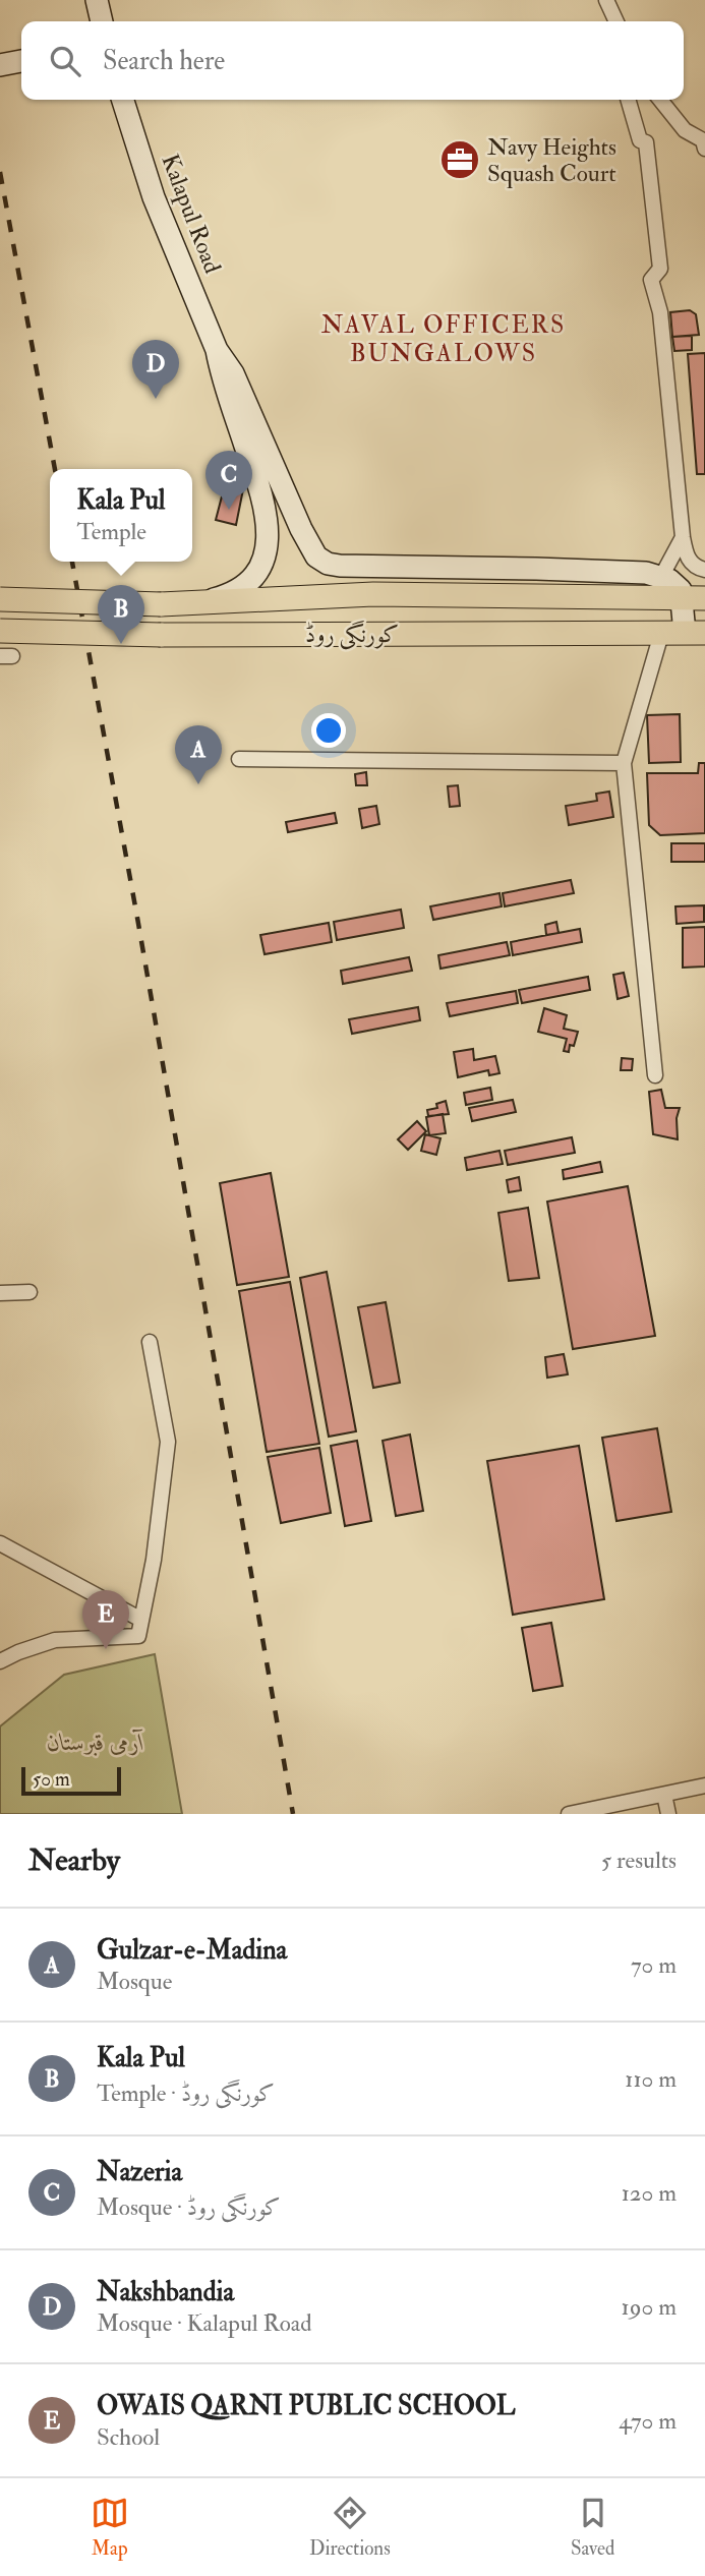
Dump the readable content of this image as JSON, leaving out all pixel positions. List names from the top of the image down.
{
  "streets": {
    "main road": ["کورنگی روڈ"],
    "street": ["Kalapul Road"]
  },
  "districts": ["NAVAL OFFICERS BUNGALOWS"],
  "parks": ["آرمی قبرستان"],
  "places": {
    "office": ["Navy Heights Squash Court"]
  },
  "scale_bar": "50 m",
  "page": {
    "search": "Search here",
    "pins": [
      "D",
      "C",
      "B",
      "A",
      "E"
    ],
    "popup": ["Kala Pul", "Temple"],
    "scale": "50 m",
    "heading": ["Nearby", "5 results"],
    "list": [
      {
        "mark": "A",
        "name": "Gulzar-e-Madina",
        "note": "Mosque",
        "value": "70 m"
      },
      {
        "mark": "B",
        "name": "Kala Pul",
        "note": "Temple · کورنگی روڈ",
        "value": "110 m"
      },
      {
        "mark": "C",
        "name": "Nazeria",
        "note": "Mosque · کورنگی روڈ",
        "value": "120 m"
      },
      {
        "mark": "D",
        "name": "Nakshbandia",
        "note": "Mosque · Kalapul Road",
        "value": "190 m"
      },
      {
        "mark": "E",
        "name": "OWAIS QARNI PUBLIC SCHOOL",
        "note": "School",
        "value": "470 m"
      }
    ],
    "nav": ["Map", "Directions", "Saved"]
  }
}
